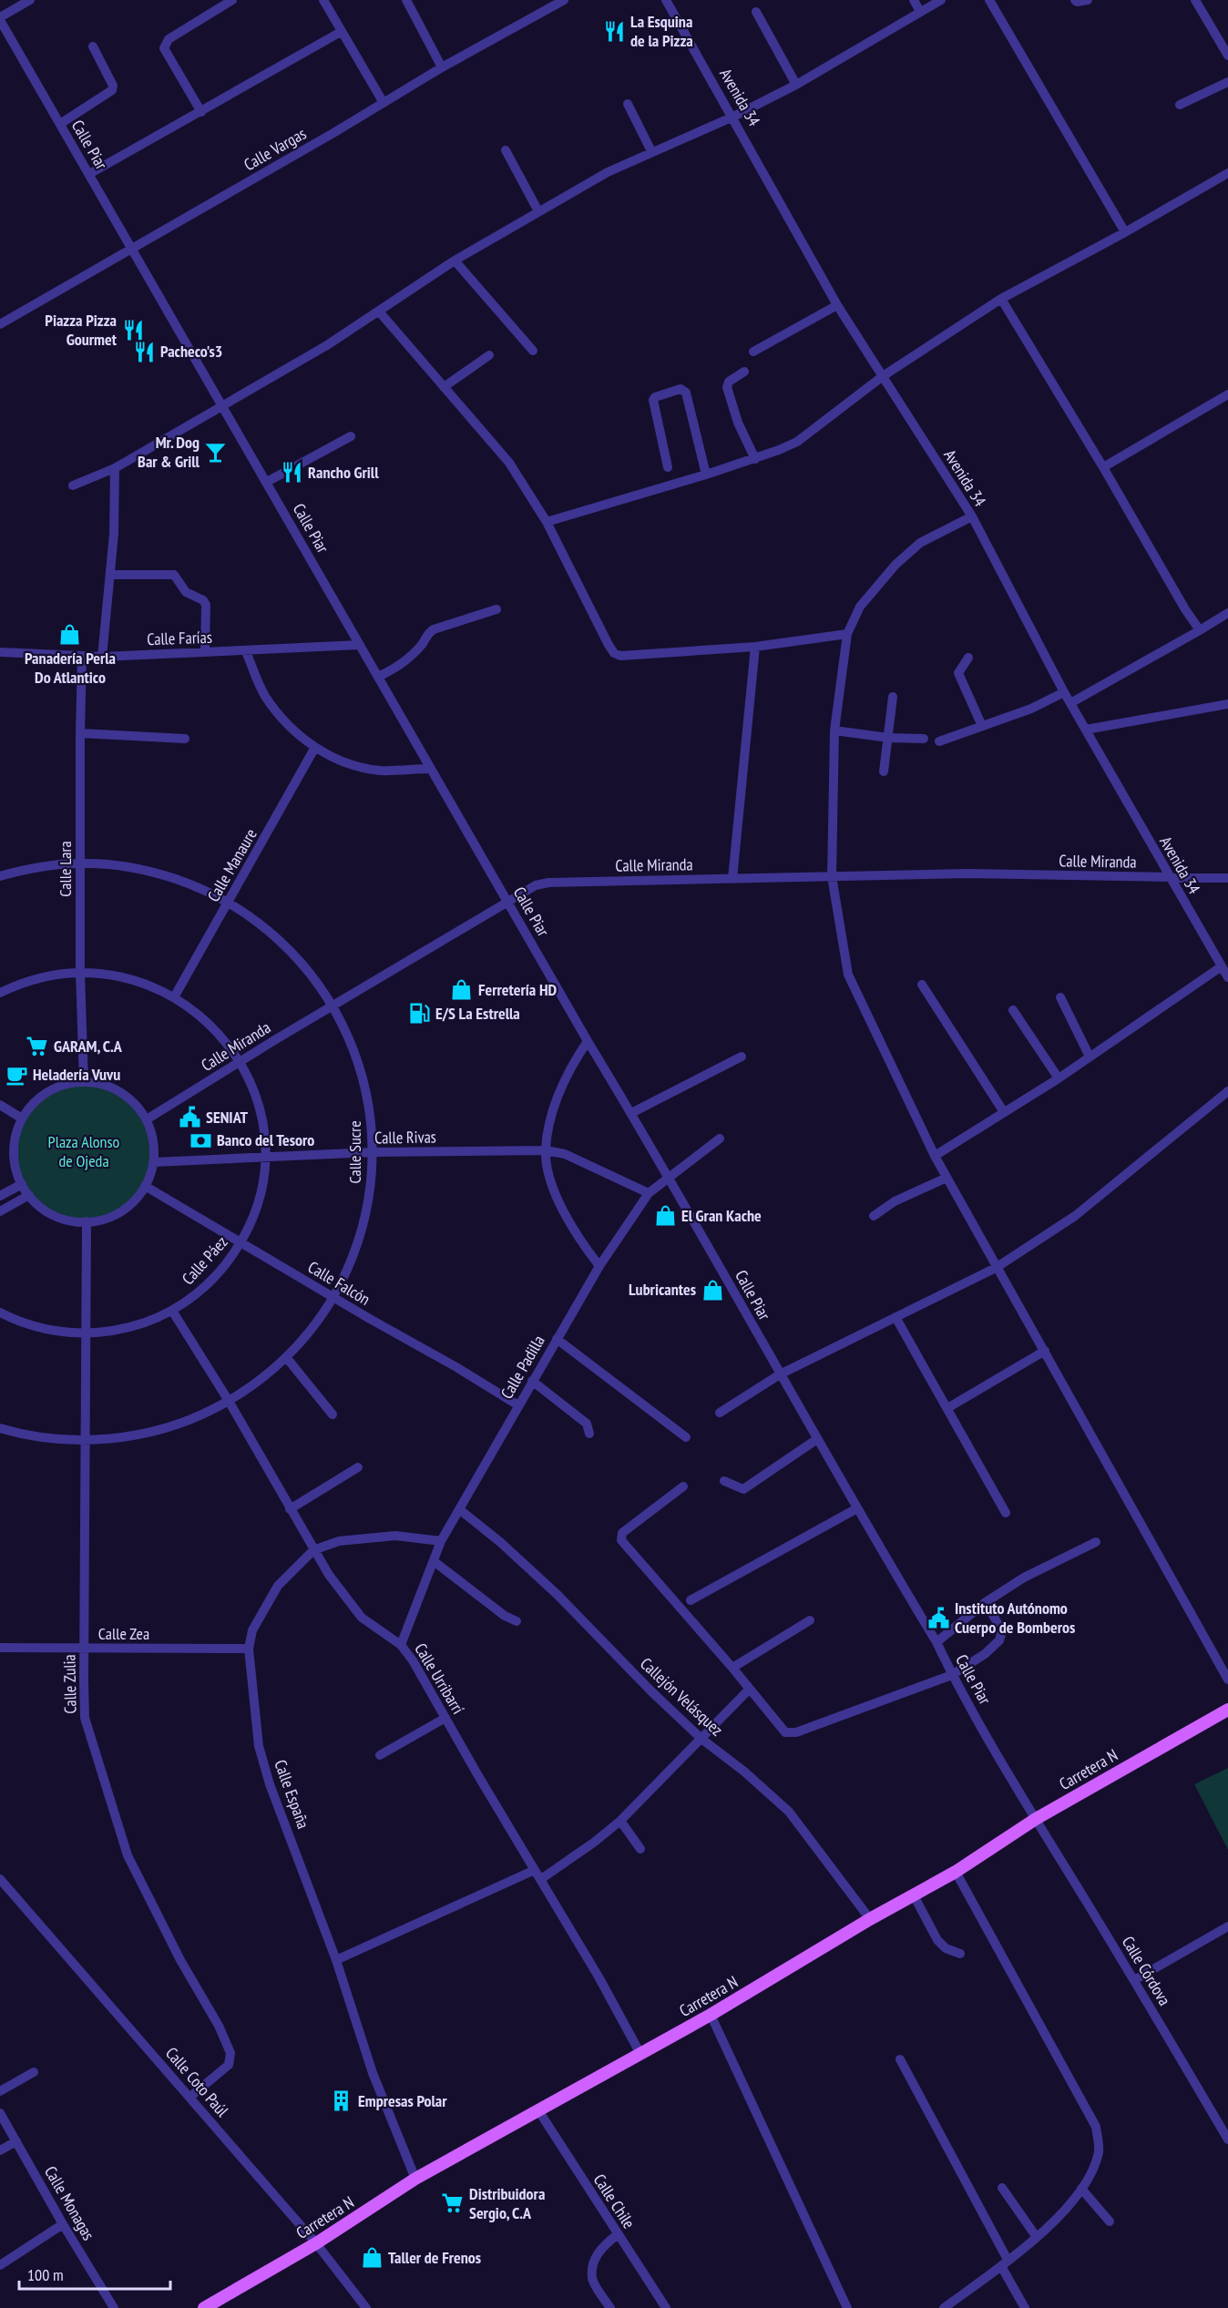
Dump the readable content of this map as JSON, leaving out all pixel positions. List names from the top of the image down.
{
  "streets": {
    "main road": ["Carretera N"],
    "street": [
      "Avenida 34",
      "Calle Piar",
      "Calle Vargas",
      "Calle Farías",
      "Calle Miranda",
      "Calle Manaure",
      "Calle Lara",
      "Calle Rivas",
      "Calle Sucre",
      "Calle Páez",
      "Calle Falcón",
      "Calle Padilla",
      "Calle Zea",
      "Calle Urribarrí",
      "Calle Zulia",
      "Callejón Velásquez",
      "Calle España",
      "Calle Córdova",
      "Calle Coto Paúl",
      "Calle Chile",
      "Calle Monagas"
    ]
  },
  "crossings": [
    ["Avenida 34", "Calle Miranda"],
    ["Calle Piar", "Calle Vargas"],
    ["Calle Piar", "Calle Farías"],
    ["Calle Piar", "Calle Miranda"],
    ["Calle Piar", "Calle Padilla"],
    ["Calle Piar", "Carretera N"],
    ["Calle Piar", "Calle Córdova"],
    ["Calle Farías", "Calle Lara"],
    ["Calle Miranda", "Calle Lara"],
    ["Calle Miranda", "Calle Rivas"],
    ["Calle Miranda", "Calle Sucre"],
    ["Calle Miranda", "Calle Páez"],
    ["Calle Miranda", "Calle Falcón"],
    ["Calle Miranda", "Calle Zulia"],
    ["Calle Manaure", "Calle Sucre"],
    ["Calle Manaure", "Calle Páez"],
    ["Calle Lara", "Calle Rivas"],
    ["Calle Lara", "Calle Sucre"],
    ["Calle Lara", "Calle Páez"],
    ["Calle Lara", "Calle Falcón"],
    ["Calle Lara", "Calle Zulia"],
    ["Calle Rivas", "Calle Sucre"],
    ["Calle Rivas", "Calle Páez"],
    ["Calle Rivas", "Calle Falcón"],
    ["Calle Rivas", "Calle Padilla"],
    ["Calle Rivas", "Calle Zulia"],
    ["Calle Sucre", "Calle Falcón"],
    ["Calle Sucre", "Calle Urribarrí"],
    ["Calle Sucre", "Calle Zulia"],
    ["Calle Páez", "Calle Falcón"],
    ["Calle Páez", "Calle Urribarrí"],
    ["Calle Páez", "Calle Zulia"],
    ["Calle Falcón", "Calle Padilla"],
    ["Calle Falcón", "Calle Zulia"],
    ["Calle Padilla", "Calle Urribarrí"],
    ["Calle Padilla", "Callejón Velásquez"],
    ["Calle Padilla", "Calle España"],
    ["Calle Zea", "Calle Zulia"],
    ["Calle Zea", "Calle España"],
    ["Calle Urribarrí", "Carretera N"],
    ["Calle Urribarrí", "Calle España"],
    ["Calle Zulia", "Calle Coto Paúl"],
    ["Callejón Velásquez", "Carretera N"],
    ["Carretera N", "Calle España"],
    ["Carretera N", "Calle Córdova"],
    ["Carretera N", "Calle Coto Paúl"],
    ["Carretera N", "Calle Chile"]
  ],
  "parks": ["Plaza Alonso de Ojeda"],
  "places": {
    "restaurant": [
      "La Esquina de la Pizza",
      "Piazza Pizza Gourmet",
      "Pacheco's3",
      "Rancho Grill"
    ],
    "bar": ["Mr. Dog Bar & Grill"],
    "shop": [
      "Panadería Perla Do Atlantico",
      "Ferretería HD",
      "El Gran Kache",
      "Lubricantes",
      "Taller de Frenos"
    ],
    "fuel station": ["E/S La Estrella"],
    "supermarket": ["GARAM, C.A", "Distribuidora Sergio, C.A"],
    "cafe": ["Heladería Vuvu"],
    "public building": ["SENIAT", "Instituto Autónomo Cuerpo de Bomberos"],
    "bank": ["Banco del Tesoro"],
    "building": ["Empresas Polar"]
  },
  "scale_bar": "100 m"
}
